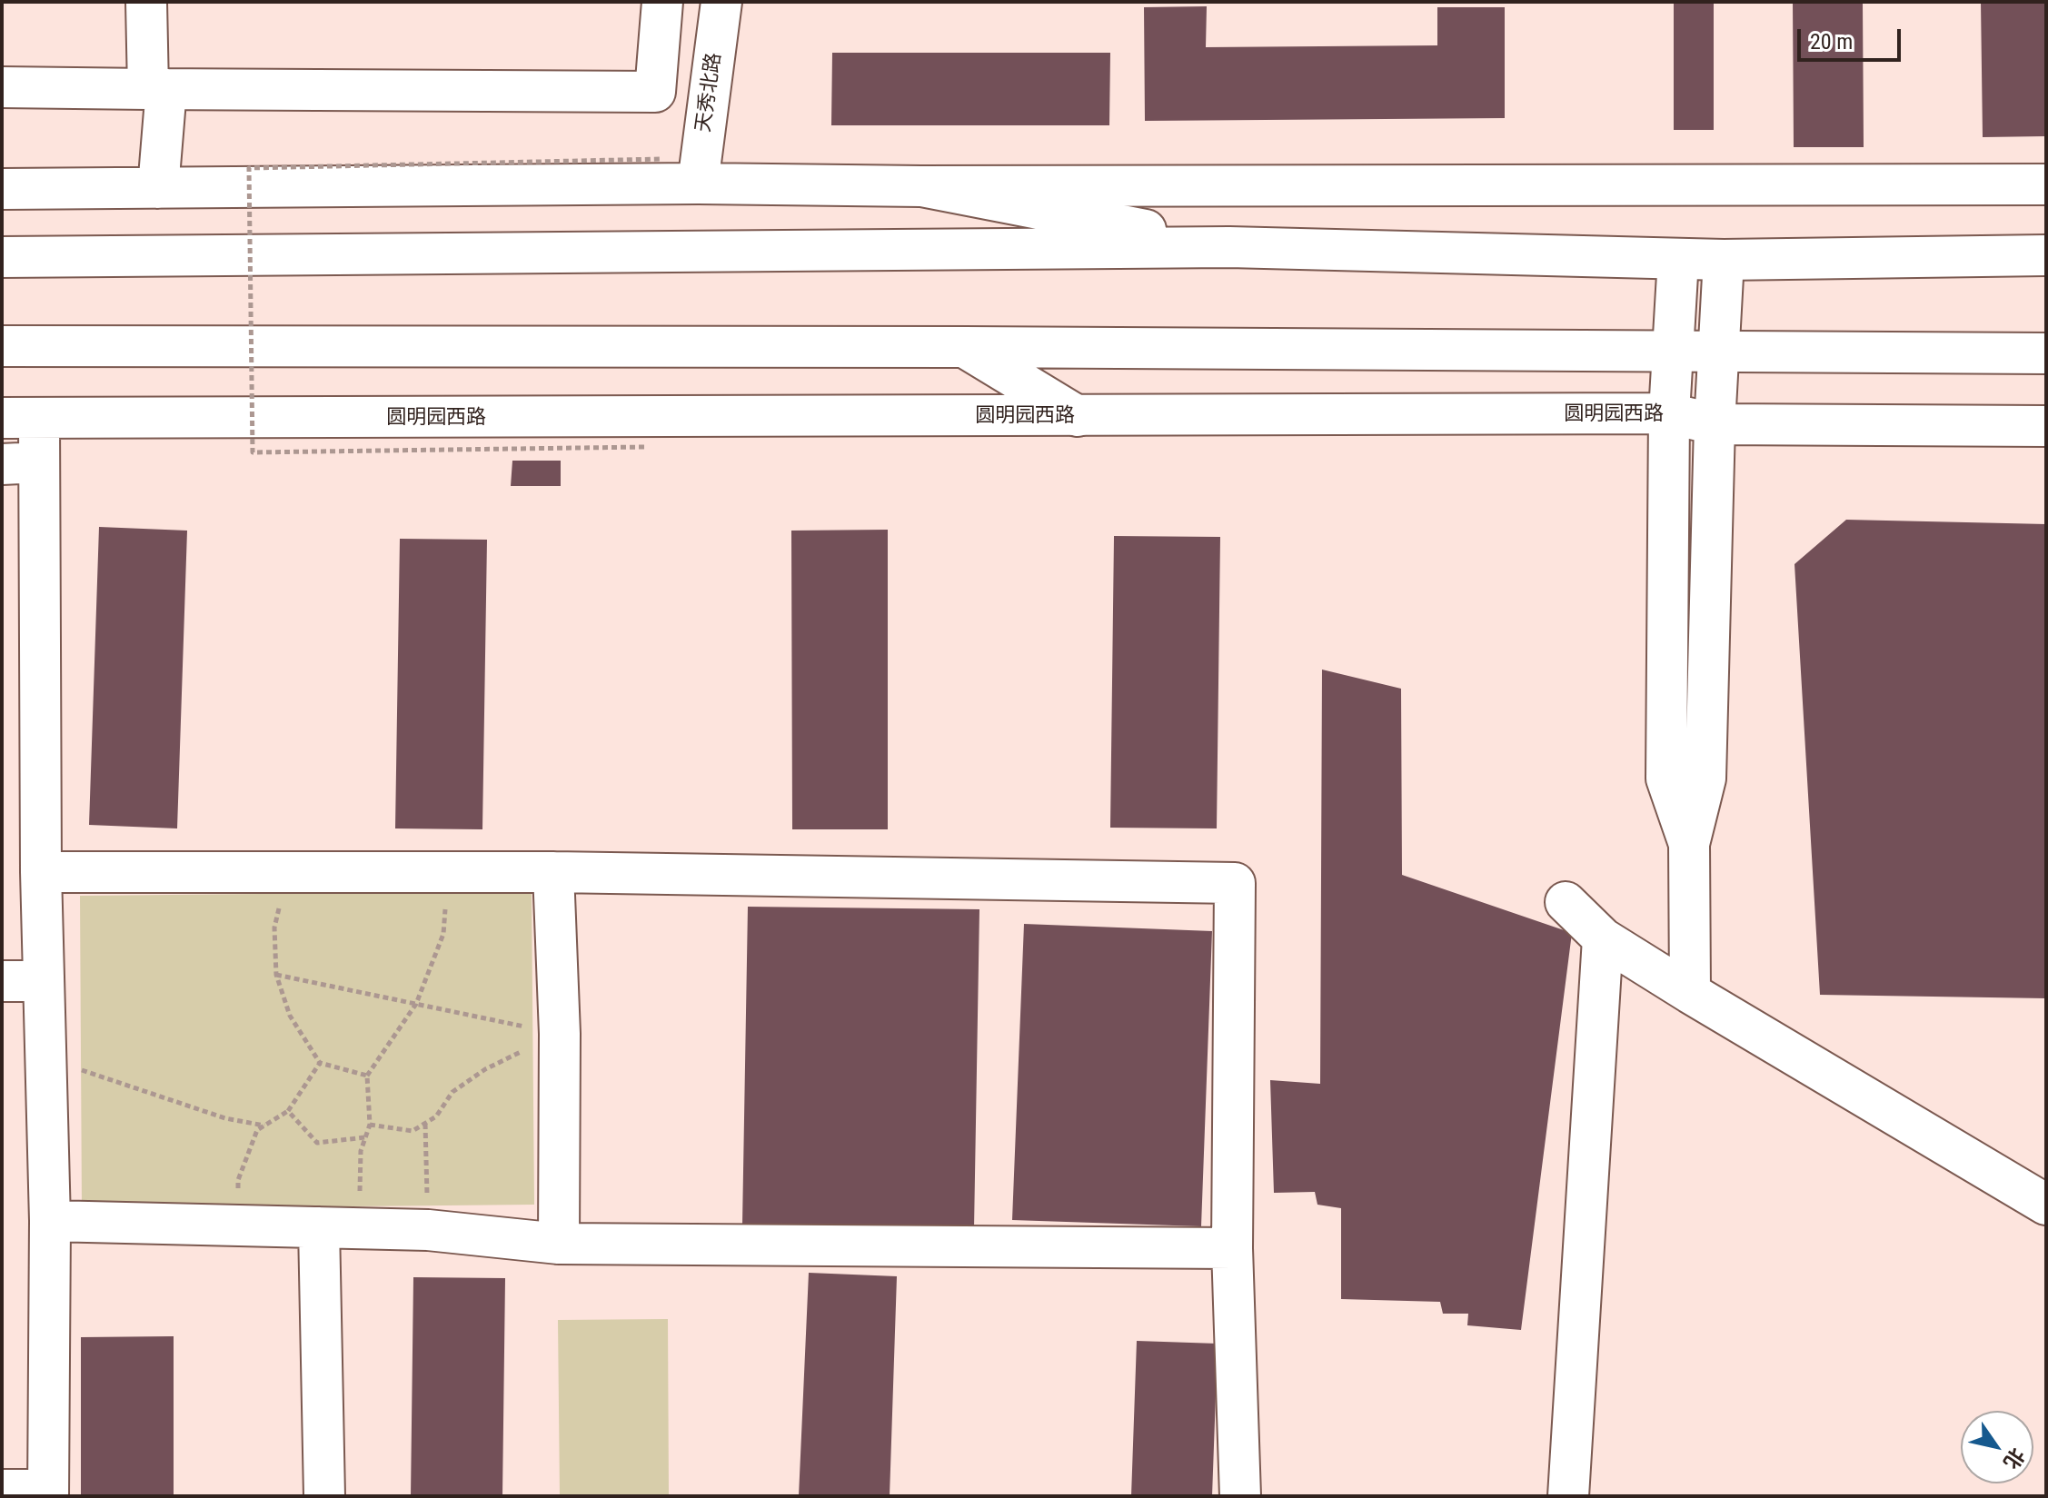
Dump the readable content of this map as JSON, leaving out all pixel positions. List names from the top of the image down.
{
  "streets": {
    "street": ["天秀北路", "圆明园西路"]
  },
  "scale_bar": "20 m",
  "north": "bottom right"
}
